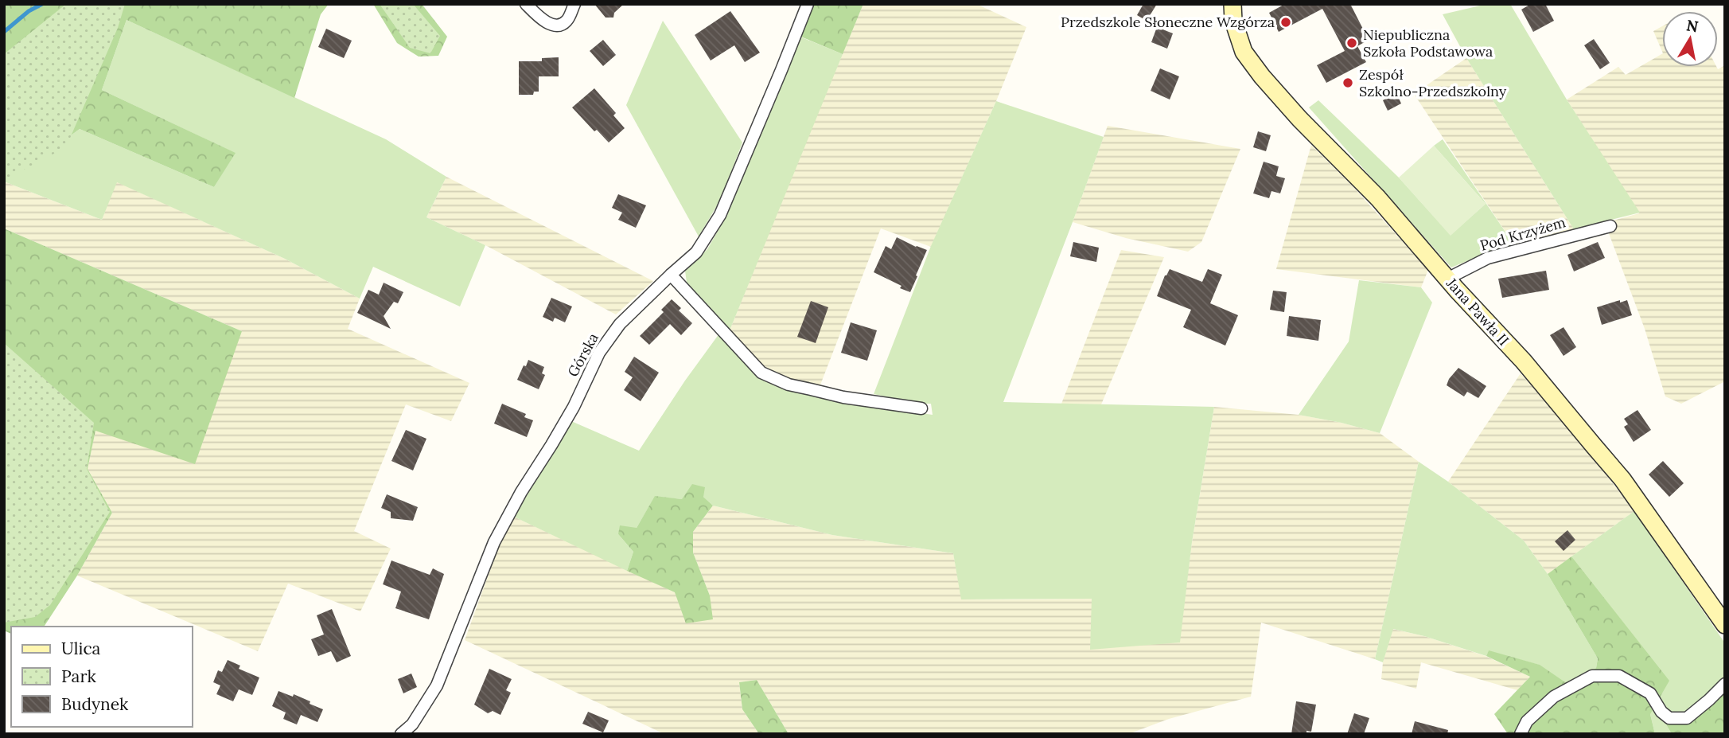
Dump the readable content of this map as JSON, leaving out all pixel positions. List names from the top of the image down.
{
  "streets": {
    "street": ["Pod Krzyżem", "Jana Pawła II", "Górska"]
  },
  "crossings": [
    ["Pod Krzyżem", "Jana Pawła II"]
  ],
  "places": ["Przedszkole Słoneczne Wzgórza", "Niepubliczna Szkoła Podstawowa", "Zespół Szkolno-Przedszkolny"],
  "legend": ["Ulica", "Park", "Budynek"],
  "north": "top"
}
